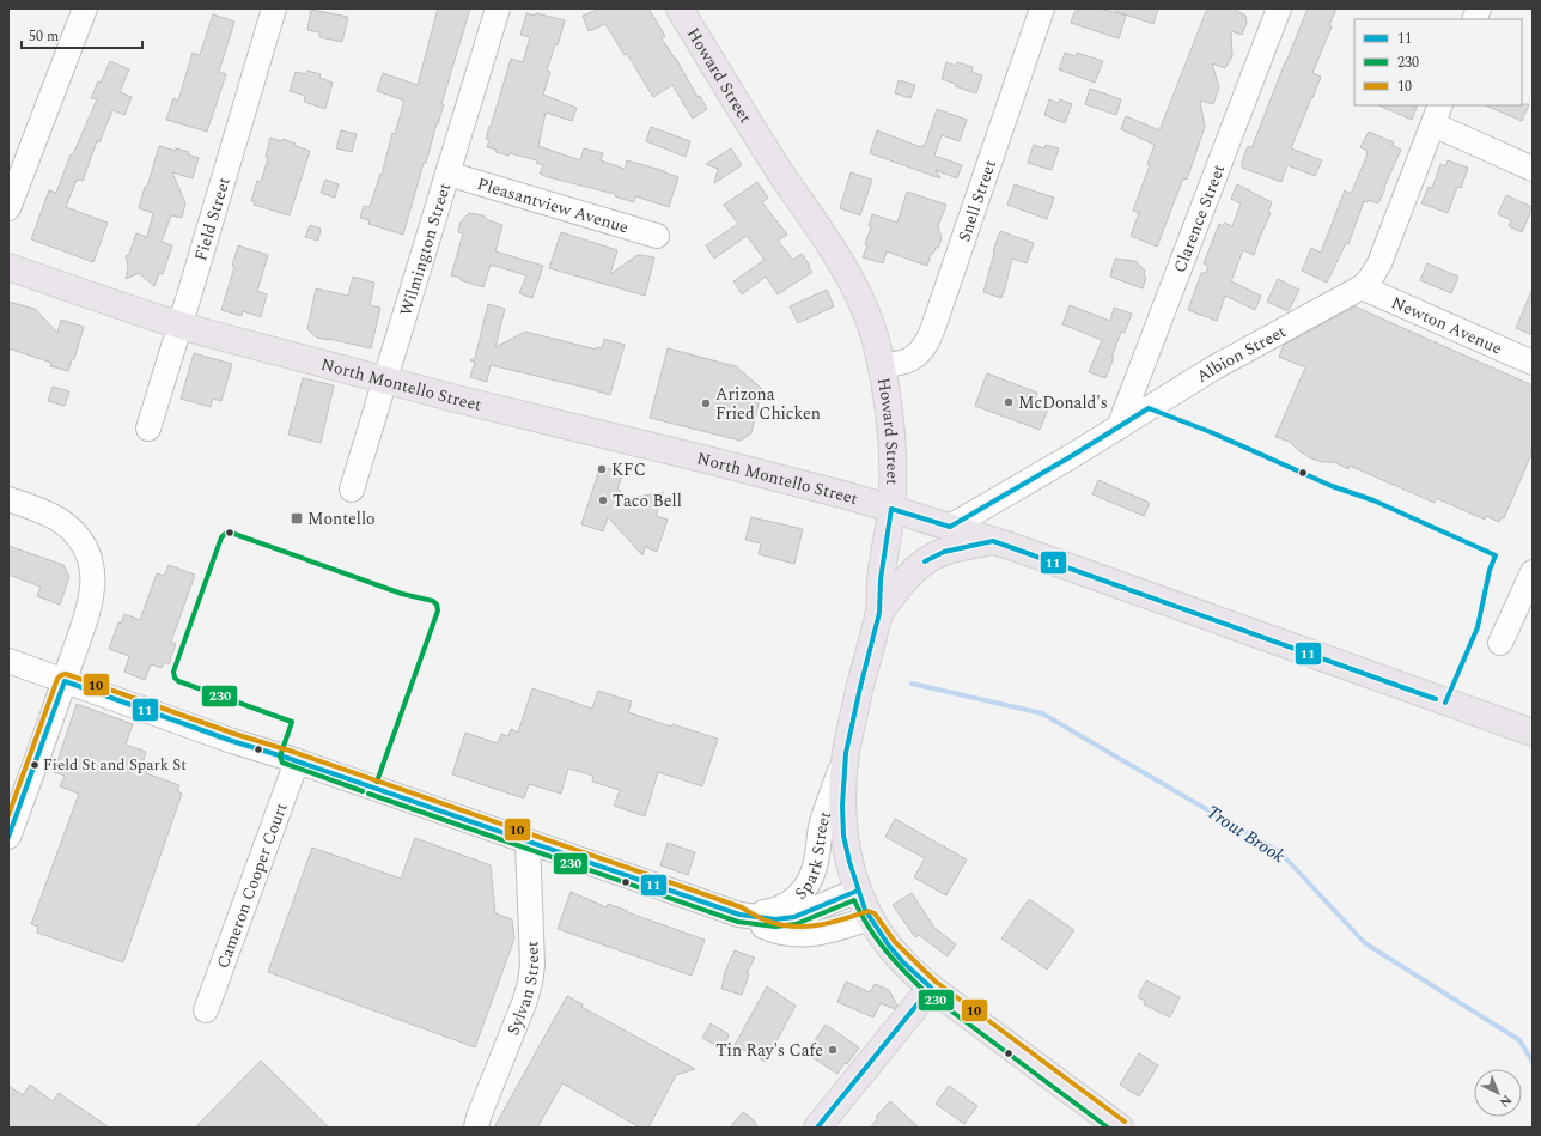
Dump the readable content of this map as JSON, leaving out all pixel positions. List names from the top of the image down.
{
  "streets": {
    "main road": ["Howard Street", "North Montello Street"],
    "street": [
      "Snell Street",
      "Pleasantview Avenue",
      "Clarence Street",
      "Field Street",
      "Wilmington Street",
      "Newton Avenue",
      "Albion Street",
      "Spark Street",
      "Cameron Cooper Court",
      "Sylvan Street"
    ]
  },
  "crossings": [
    ["Howard Street", "Snell Street"],
    ["Howard Street", "North Montello Street"],
    ["Howard Street", "Spark Street"],
    ["Pleasantview Avenue", "Wilmington Street"],
    ["Clarence Street", "Albion Street"],
    ["Field Street", "North Montello Street"],
    ["Wilmington Street", "North Montello Street"],
    ["Newton Avenue", "Albion Street"],
    ["Albion Street", "North Montello Street"],
    ["Spark Street", "Cameron Cooper Court"],
    ["Spark Street", "Sylvan Street"]
  ],
  "water": ["Trout Brook"],
  "places": {
    "other": [
      "McDonald's",
      "Arizona Fried Chicken",
      "KFC",
      "Taco Bell",
      "Field St and Spark St",
      "Tin Ray's Cafe"
    ],
    "transit": ["Montello"]
  },
  "lines": ["transit line 11", "transit line 230", "transit line 10"],
  "legend": ["11", "230", "10"],
  "scale_bar": "50 m",
  "north": "bottom right"
}
